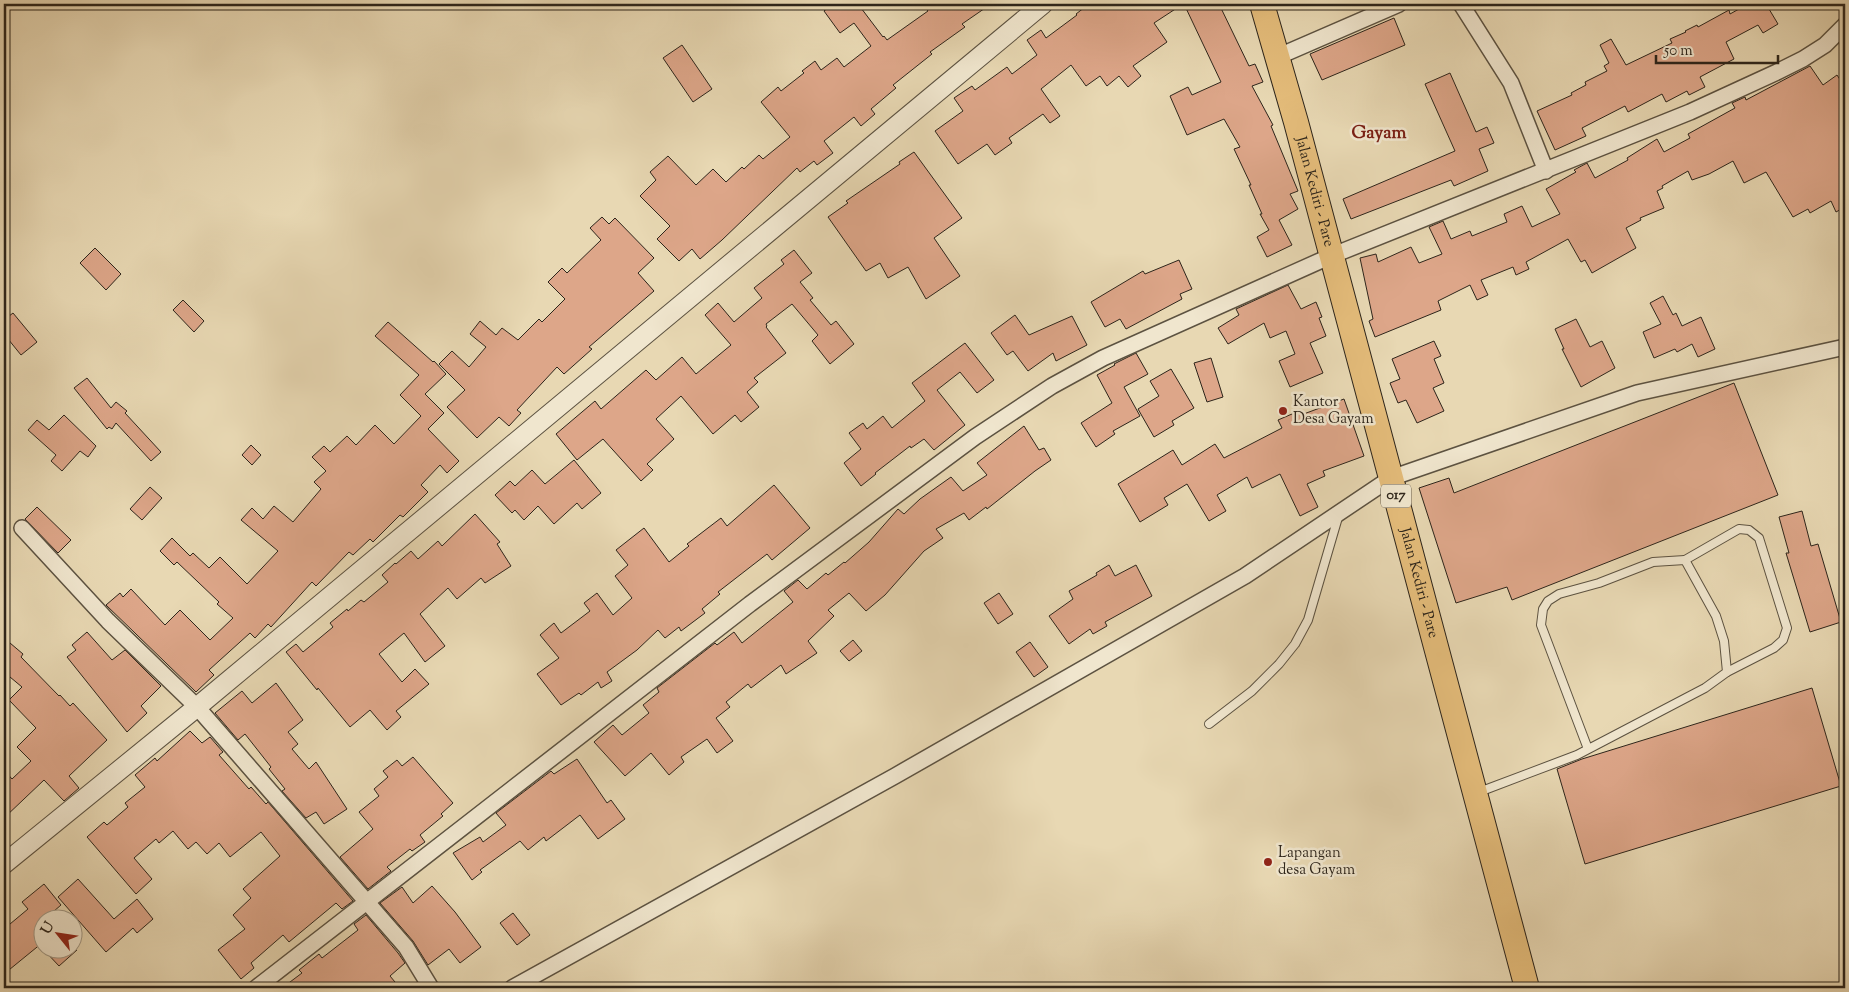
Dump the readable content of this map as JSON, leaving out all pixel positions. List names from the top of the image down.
{
  "streets": {
    "main road": ["Jalan Kediri - Pare", "017"]
  },
  "districts": ["Gayam"],
  "places": ["Kantor Desa Gayam", "Lapangan desa Gayam"],
  "scale_bar": "50 m",
  "north": "top left"
}
